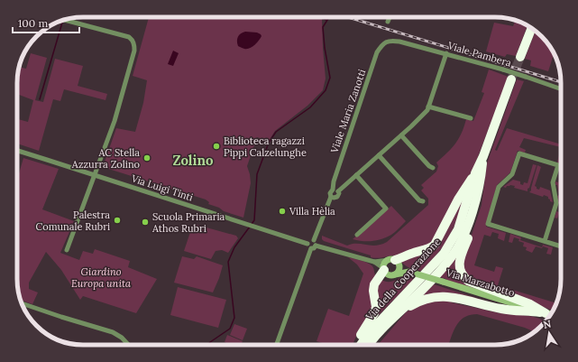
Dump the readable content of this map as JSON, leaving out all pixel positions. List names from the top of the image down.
{
  "streets": {
    "highway": ["Via della Cooperazione"],
    "street": [
      "Viale Pambera",
      "Viale Maria Zanotti",
      "Via Luigi Tinti",
      "Via Marzabotto"
    ]
  },
  "crossings": [
    ["Viale Pambera", "Viale Maria Zanotti"],
    ["Viale Maria Zanotti", "Via Luigi Tinti"]
  ],
  "districts": ["Zolino"],
  "parks": ["Giardino Europa unita"],
  "places": [
    "Biblioteca ragazzi Pippi Calzelunghe",
    "AC Stella Azzurra Zolino",
    "Villa Hèlia",
    "Palestra Comunale Rubri",
    "Scuola Primaria Athos Rubri"
  ],
  "scale_bar": "100 m",
  "north": "top"
}
